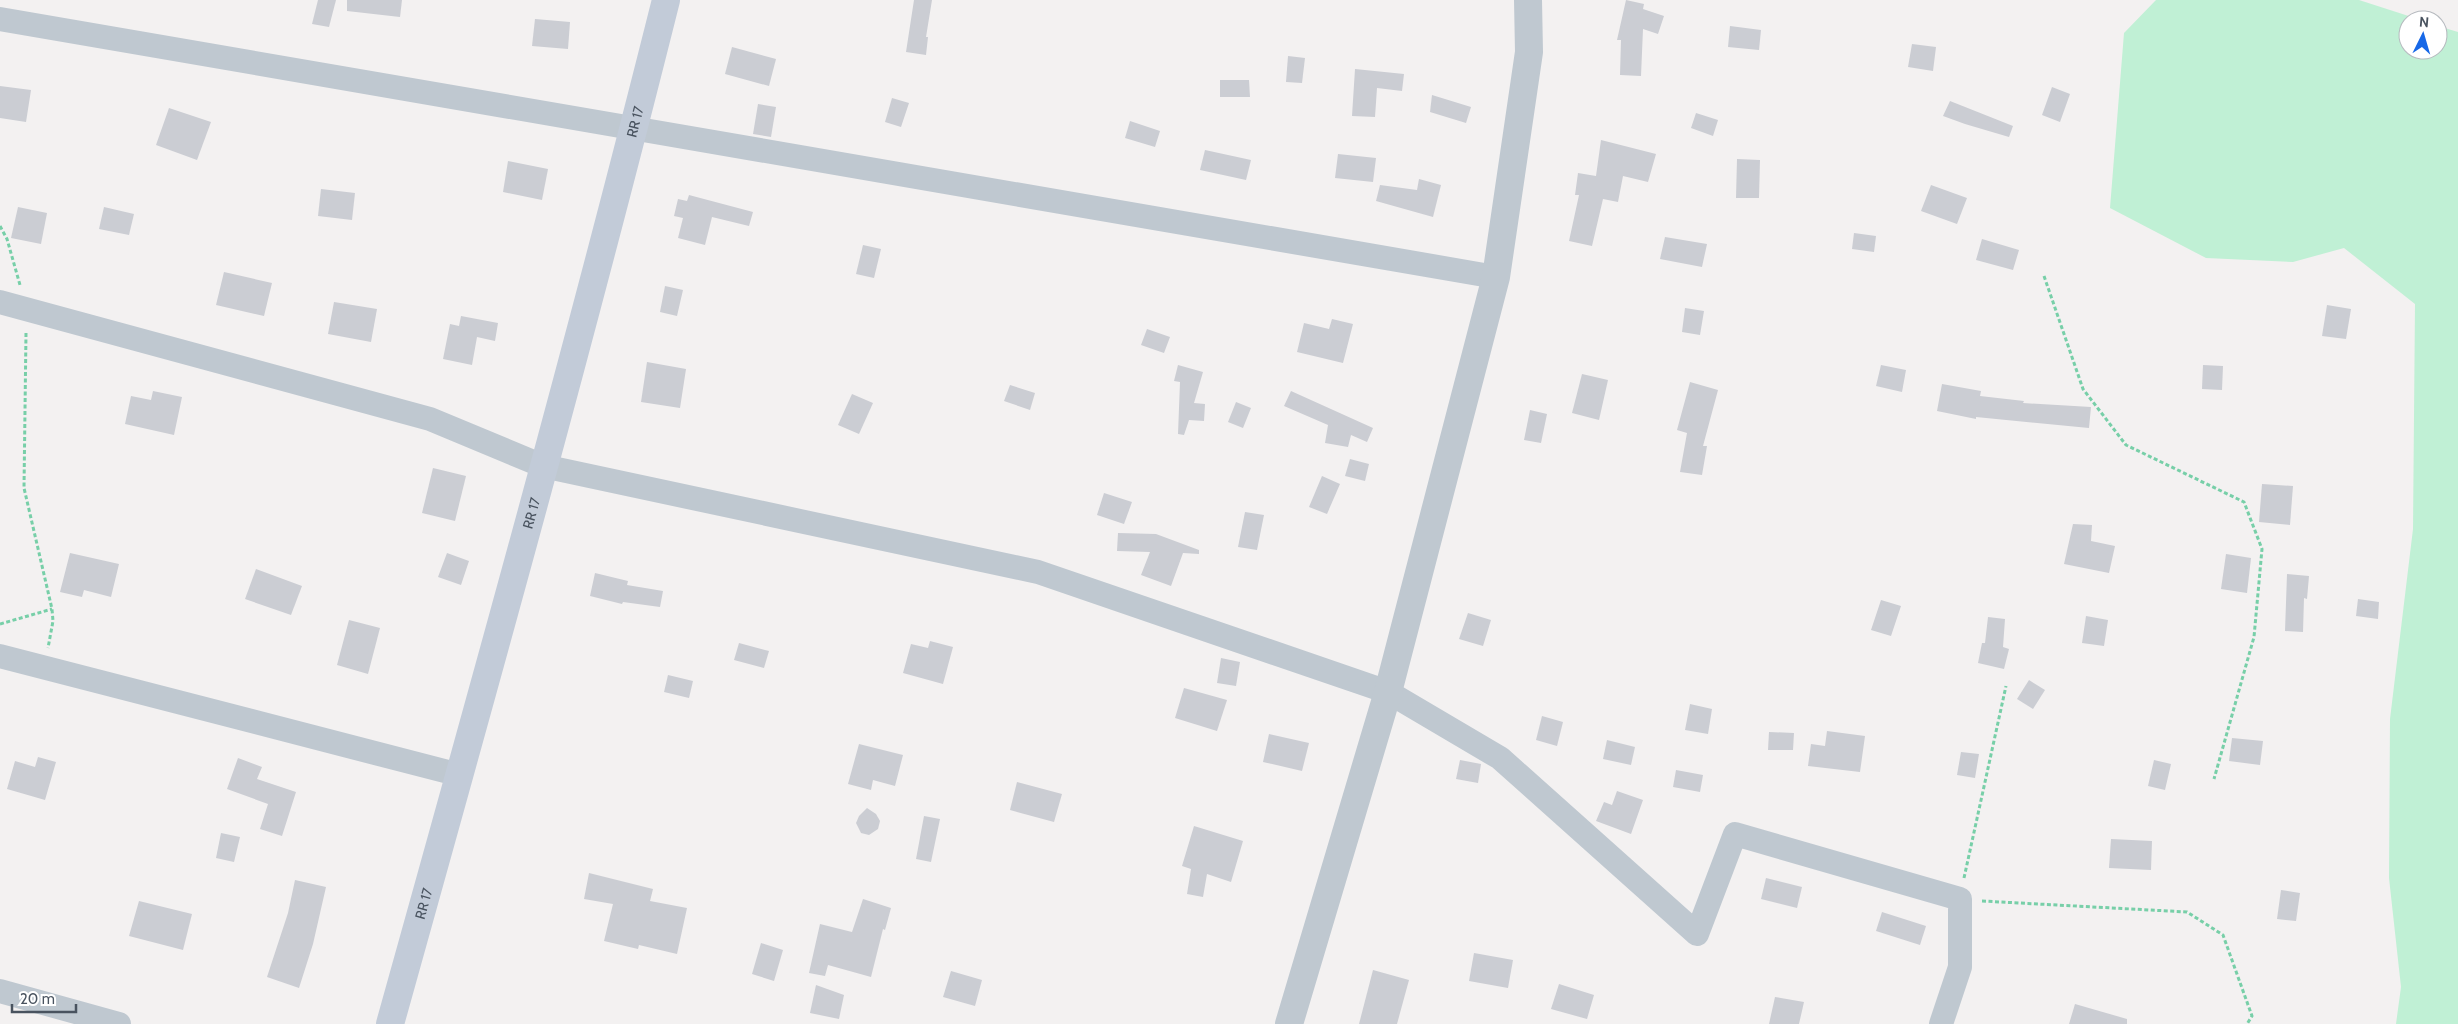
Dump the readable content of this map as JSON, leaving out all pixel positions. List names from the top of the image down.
{
  "streets": {
    "main road": ["RR 17"]
  },
  "scale_bar": "20 m",
  "north": "top"
}
